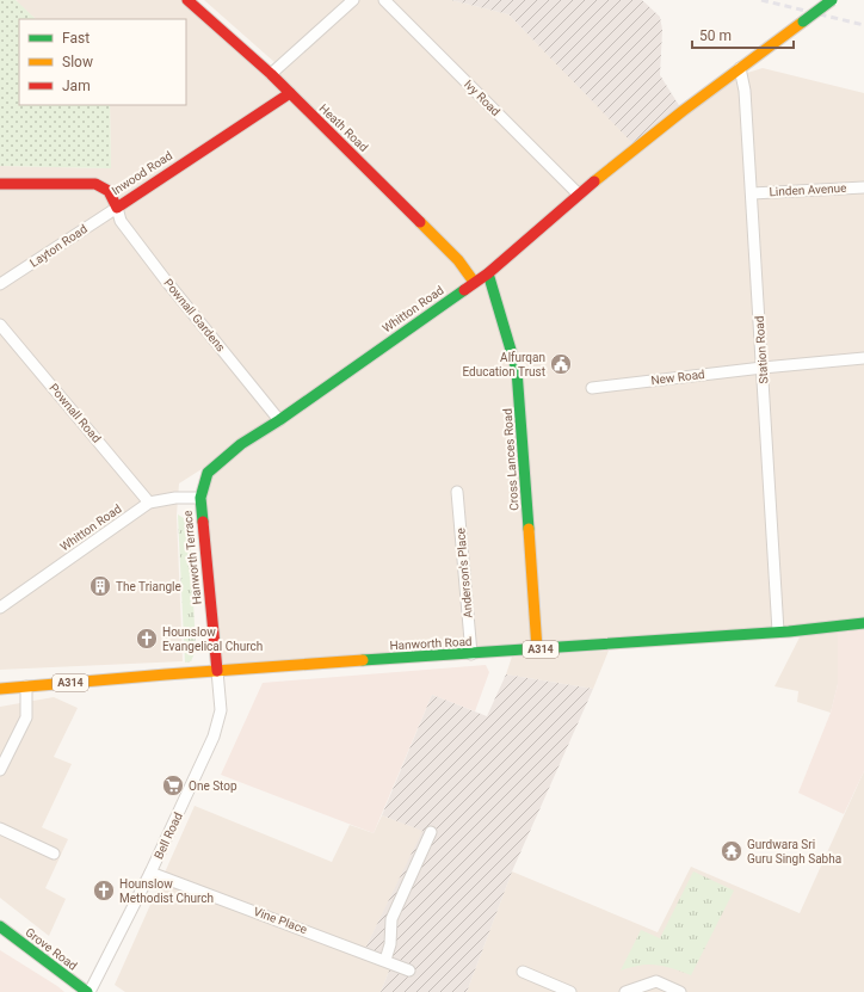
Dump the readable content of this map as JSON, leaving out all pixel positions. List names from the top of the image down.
{
  "streets": {
    "main road": [
      "Heath Road",
      "Inwood Road",
      "Whitton Road",
      "Cross Lances Road",
      "Hanworth Terrace",
      "Hanworth Road",
      "A314",
      "Grove Road"
    ],
    "street": [
      "Ivy Road",
      "Linden Avenue",
      "Layton Road",
      "Pownall Gardens",
      "Station Road",
      "New Road",
      "Pownall Road",
      "Anderson's Place",
      "Bell Road",
      "Vine Place"
    ]
  },
  "crossings": [
    ["Ivy Road", "Whitton Road"],
    ["Heath Road", "Inwood Road"],
    ["Heath Road", "Whitton Road"],
    ["Inwood Road", "Layton Road"],
    ["Inwood Road", "Pownall Gardens"],
    ["Linden Avenue", "Station Road"],
    ["Layton Road", "Pownall Gardens"],
    ["Whitton Road", "Pownall Gardens"],
    ["Whitton Road", "Station Road"],
    ["Whitton Road", "Pownall Road"],
    ["Whitton Road", "Cross Lances Road"],
    ["Whitton Road", "Hanworth Terrace"],
    ["Station Road", "New Road"],
    ["Station Road", "Hanworth Road"],
    ["Cross Lances Road", "Hanworth Road"],
    ["Hanworth Terrace", "Hanworth Road"],
    ["Hanworth Terrace", "Bell Road"],
    ["Anderson's Place", "Hanworth Road"],
    ["Hanworth Road", "Bell Road"],
    ["Bell Road", "Vine Place"],
    ["Bell Road", "Grove Road"]
  ],
  "places": {
    "public building": ["Alfurqan Education Trust"],
    "building": ["The Triangle"],
    "church": ["Hounslow Evangelical Church", "Hounslow Methodist Church"],
    "supermarket": ["One Stop"],
    "temple": ["Gurdwara Sri Guru Singh Sabha"]
  },
  "legend": ["Fast", "Slow", "Jam"],
  "scale_bar": "50 m"
}
